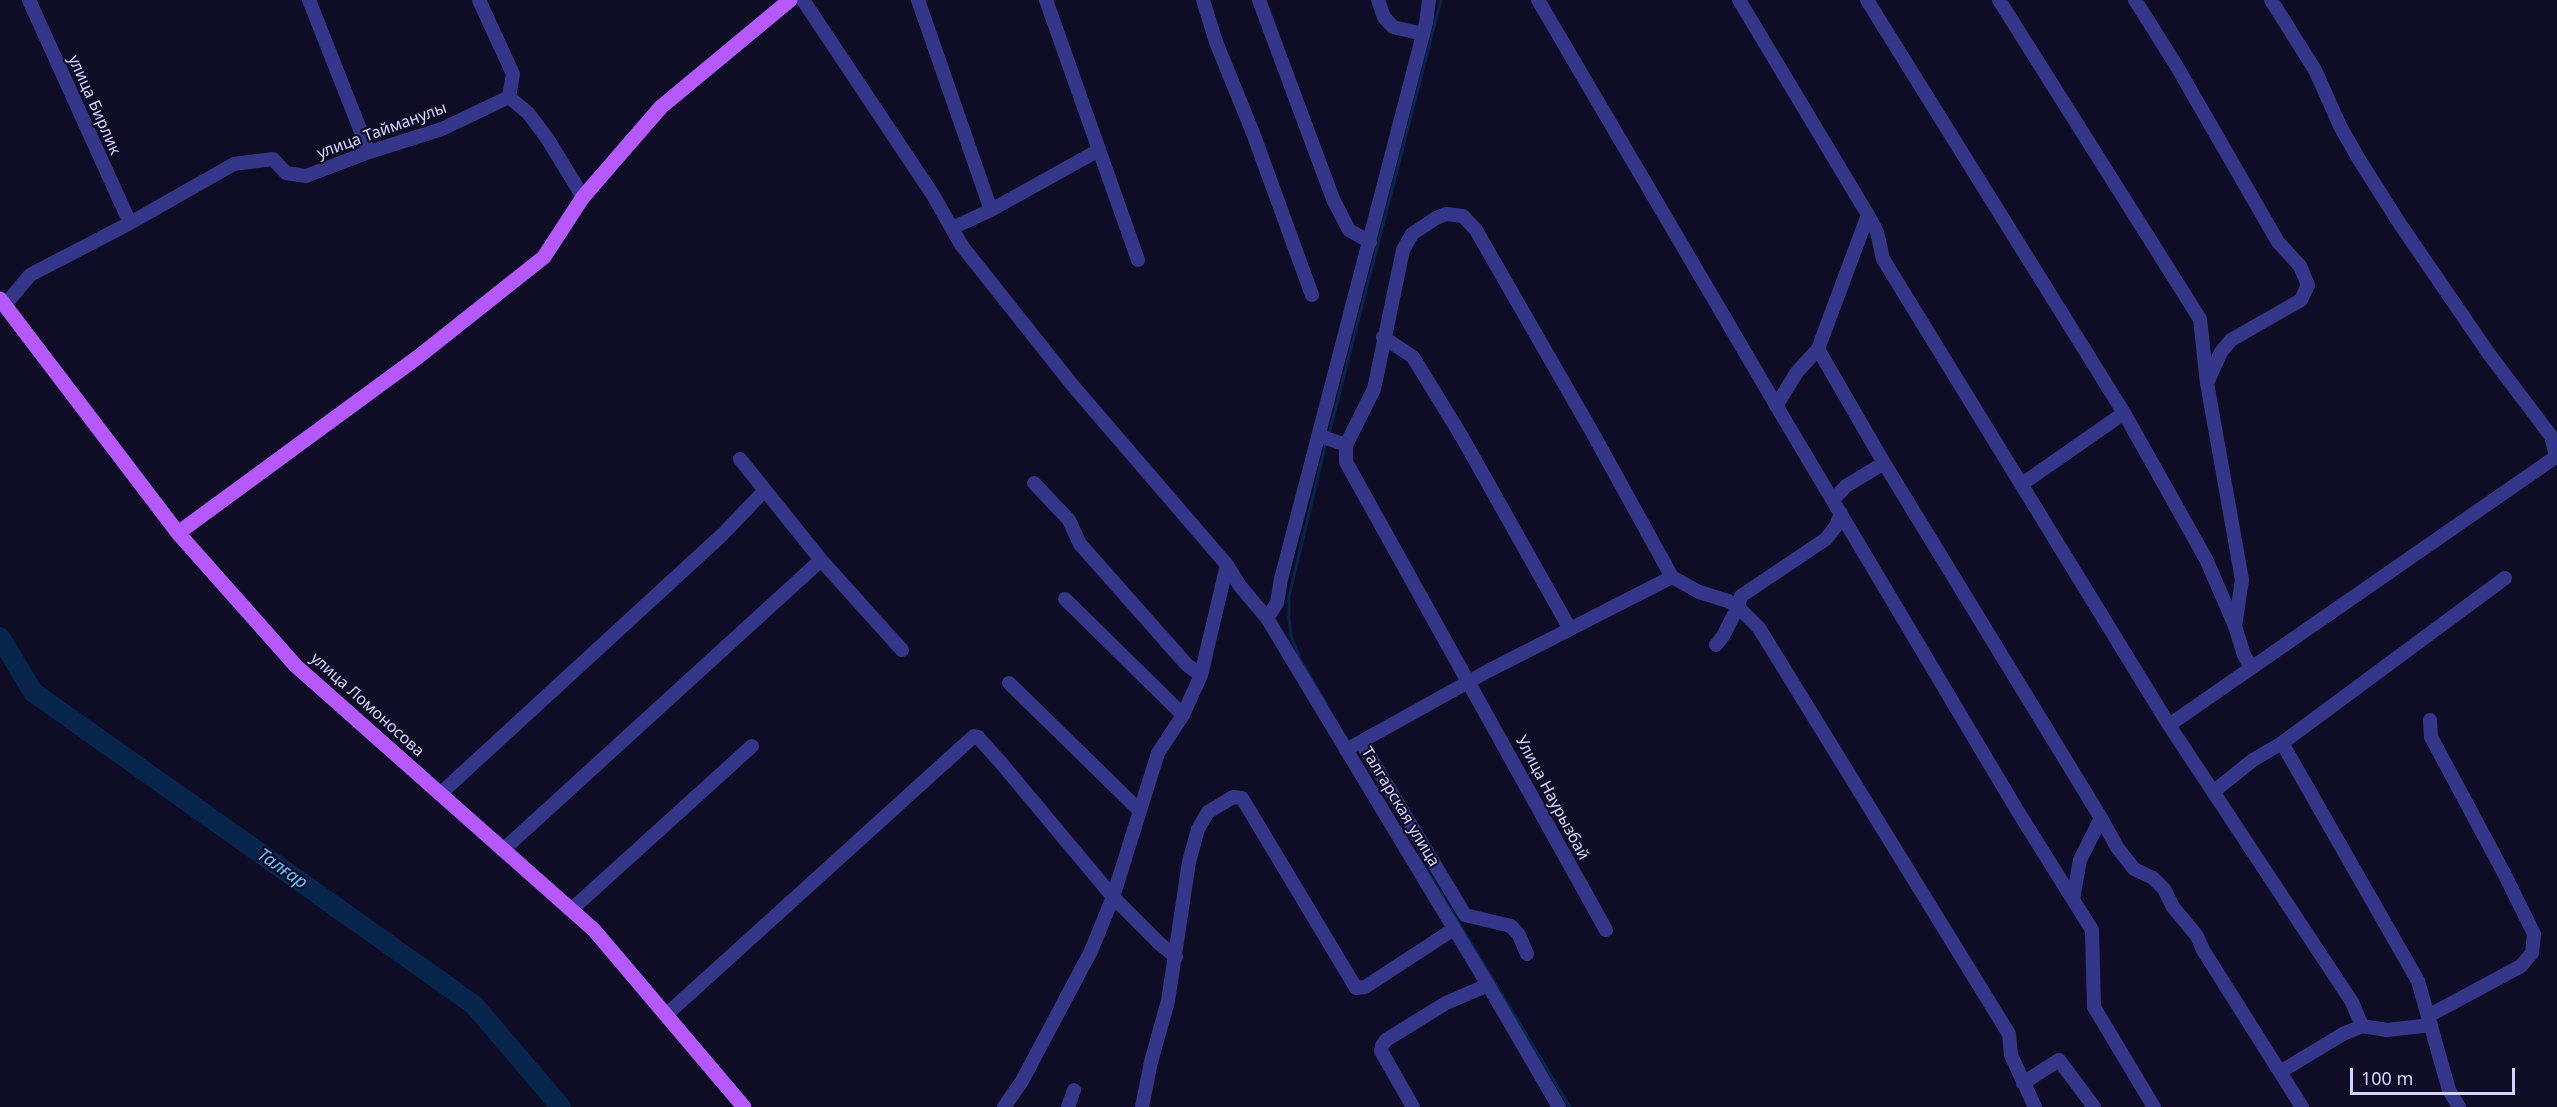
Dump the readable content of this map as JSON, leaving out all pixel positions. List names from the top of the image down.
{
  "streets": {
    "main road": ["улица Ломоносова"],
    "street": [
      "улица Бирлик",
      "улица Тайманулы",
      "Улица Наурызбай",
      "Талгарская улица"
    ]
  },
  "crossings": [
    ["улица Бирлик", "улица Тайманулы"],
    ["улица Тайманулы", "улица Ломоносова"]
  ],
  "water": ["Талғар"],
  "scale_bar": "100 m"
}
